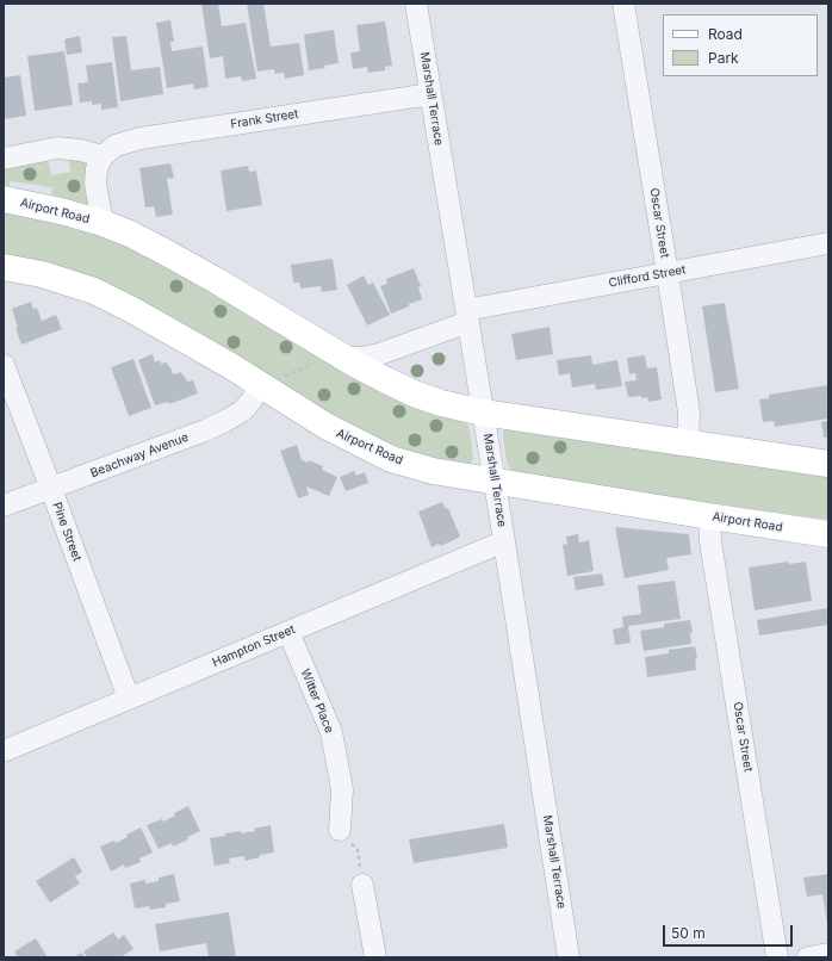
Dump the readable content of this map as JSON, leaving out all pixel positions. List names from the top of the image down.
{
  "streets": {
    "main road": ["Airport Road"],
    "street": [
      "Marshall Terrace",
      "Frank Street",
      "Oscar Street",
      "Clifford Street",
      "Beachway Avenue",
      "Pine Street",
      "Hampton Street",
      "Witter Place"
    ]
  },
  "crossings": [
    ["Marshall Terrace", "Frank Street"],
    ["Marshall Terrace", "Airport Road"],
    ["Marshall Terrace", "Clifford Street"],
    ["Marshall Terrace", "Hampton Street"],
    ["Airport Road", "Oscar Street"],
    ["Airport Road", "Beachway Avenue"],
    ["Oscar Street", "Clifford Street"],
    ["Beachway Avenue", "Pine Street"],
    ["Pine Street", "Hampton Street"],
    ["Hampton Street", "Witter Place"]
  ],
  "legend": ["Road", "Park"],
  "scale_bar": "50 m"
}
